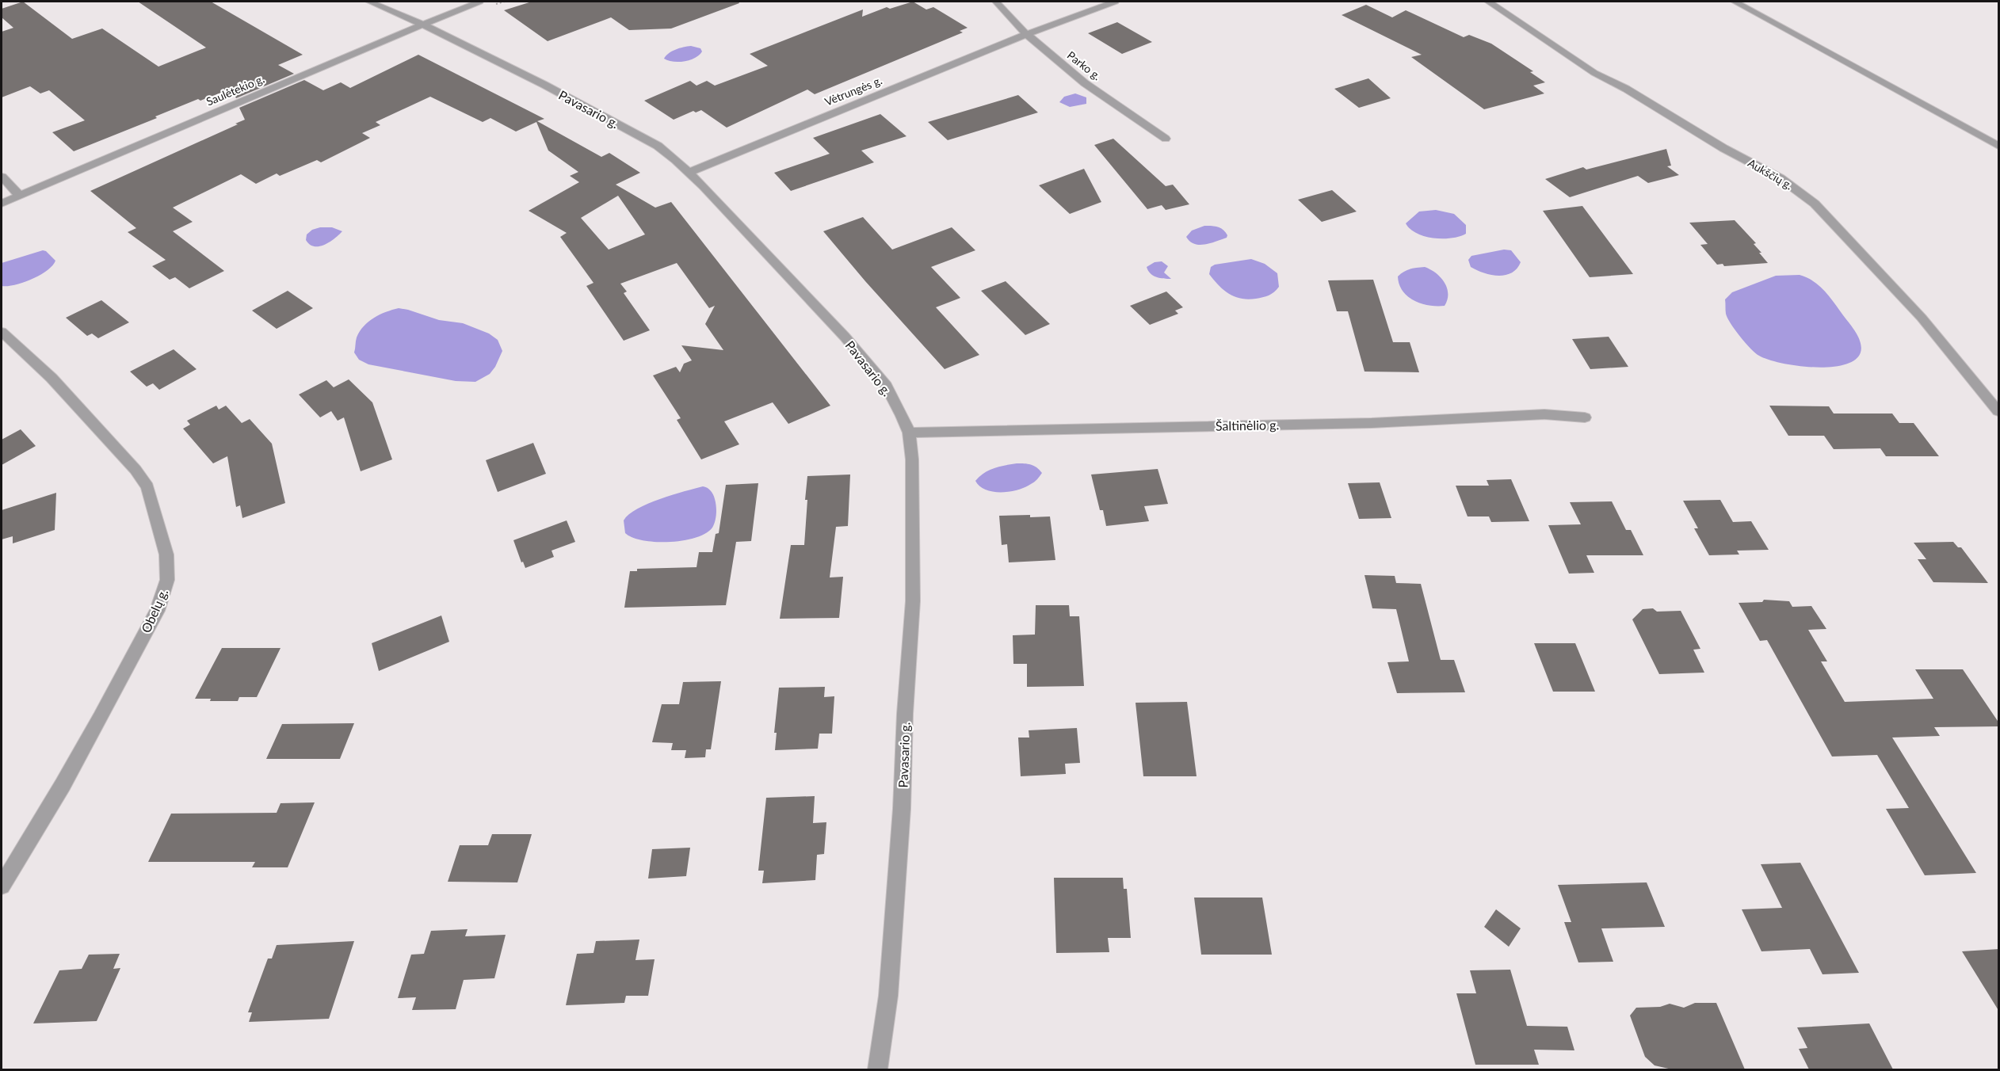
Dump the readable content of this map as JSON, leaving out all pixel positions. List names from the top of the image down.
{
  "streets": {
    "street": [
      "Parko g.",
      "Saulėtekio g.",
      "Vėtrungės g.",
      "Pavasario g.",
      "Aukščių g.",
      "Šaltinėlio g.",
      "Obelų g."
    ]
  },
  "crossings": [
    ["Parko g.", "Vėtrungės g."],
    ["Saulėtekio g.", "Pavasario g."],
    ["Vėtrungės g.", "Pavasario g."],
    ["Pavasario g.", "Šaltinėlio g."]
  ]
}
